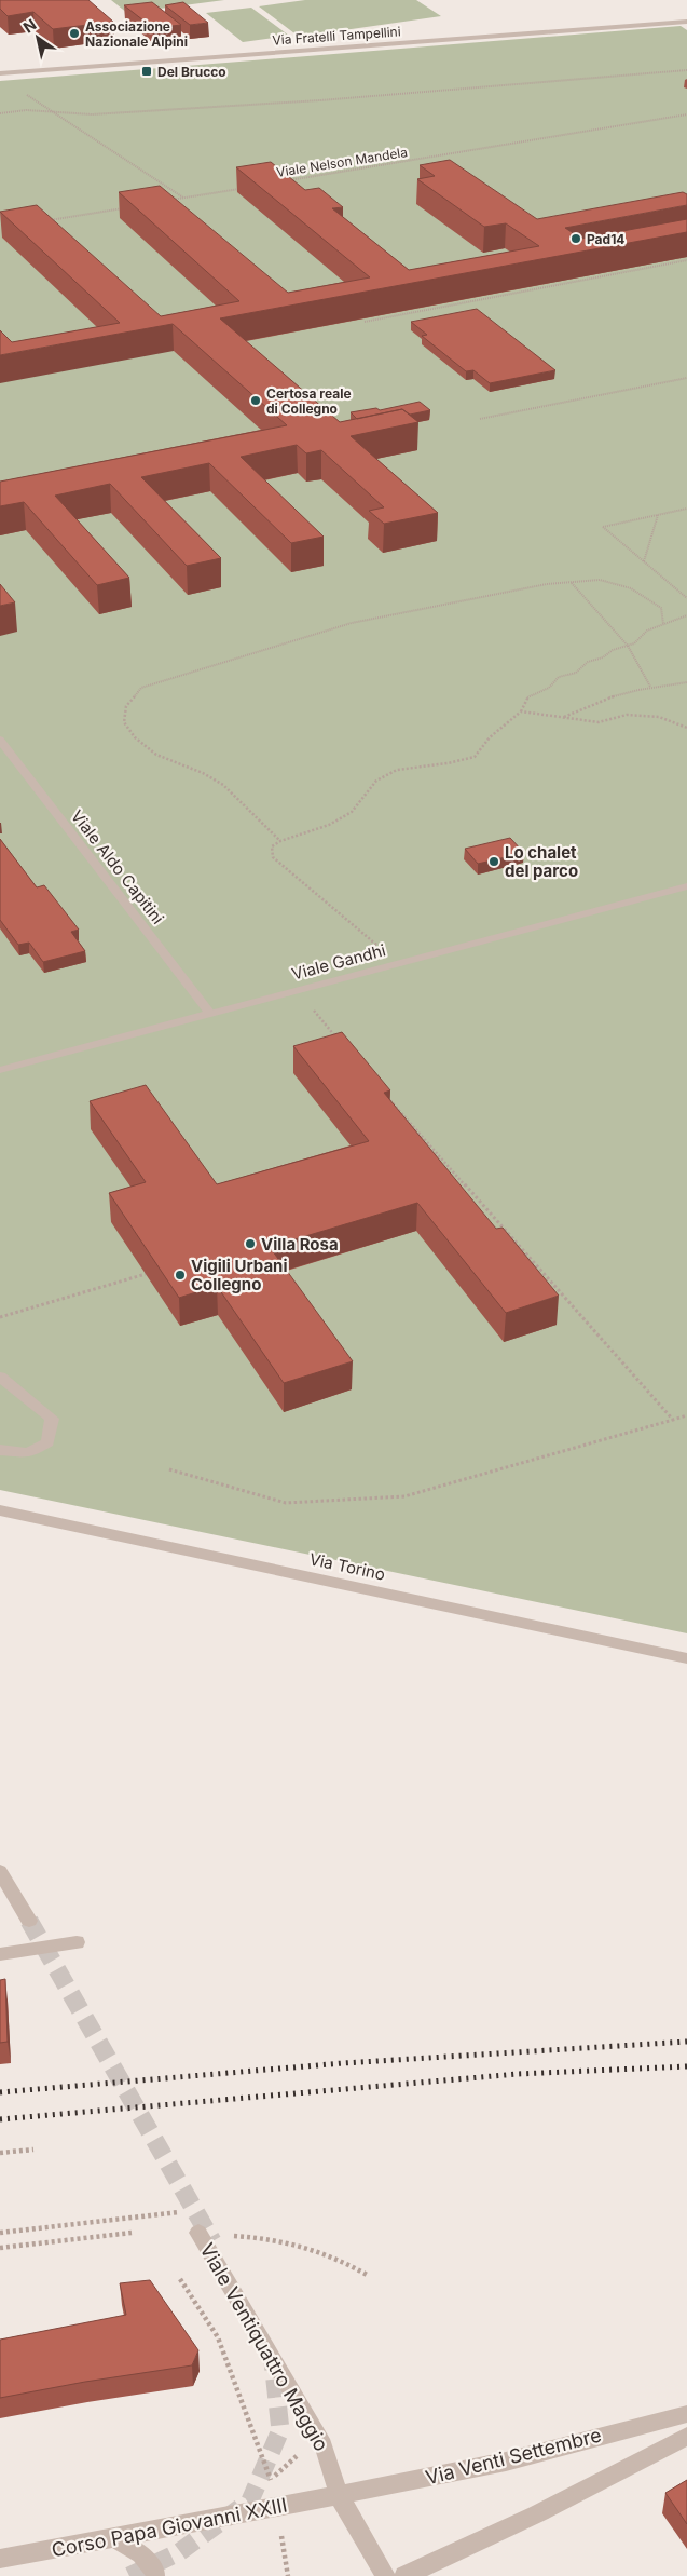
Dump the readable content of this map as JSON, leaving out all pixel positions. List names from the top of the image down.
{
  "streets": {
    "street": [
      "Via Fratelli Tampellini",
      "Viale Aldo Capitini",
      "Viale Gandhi",
      "Via Torino",
      "Viale Ventiquattro Maggio",
      "Via Venti Settembre",
      "Corso Papa Giovanni XXIII"
    ],
    "path": ["Viale Nelson Mandela"]
  },
  "crossings": [
    ["Viale Aldo Capitini", "Viale Gandhi"],
    ["Viale Ventiquattro Maggio", "Via Venti Settembre"],
    ["Viale Ventiquattro Maggio", "Corso Papa Giovanni XXIII"],
    ["Via Venti Settembre", "Corso Papa Giovanni XXIII"]
  ],
  "places": {
    "other": [
      "Associazione Nazionale Alpini",
      "Pad14",
      "Certosa reale di Collegno",
      "Lo chalet del parco",
      "Villa Rosa",
      "Vigili Urbani Collegno"
    ],
    "transit": ["Del Brucco"]
  },
  "north": "top left"
}
